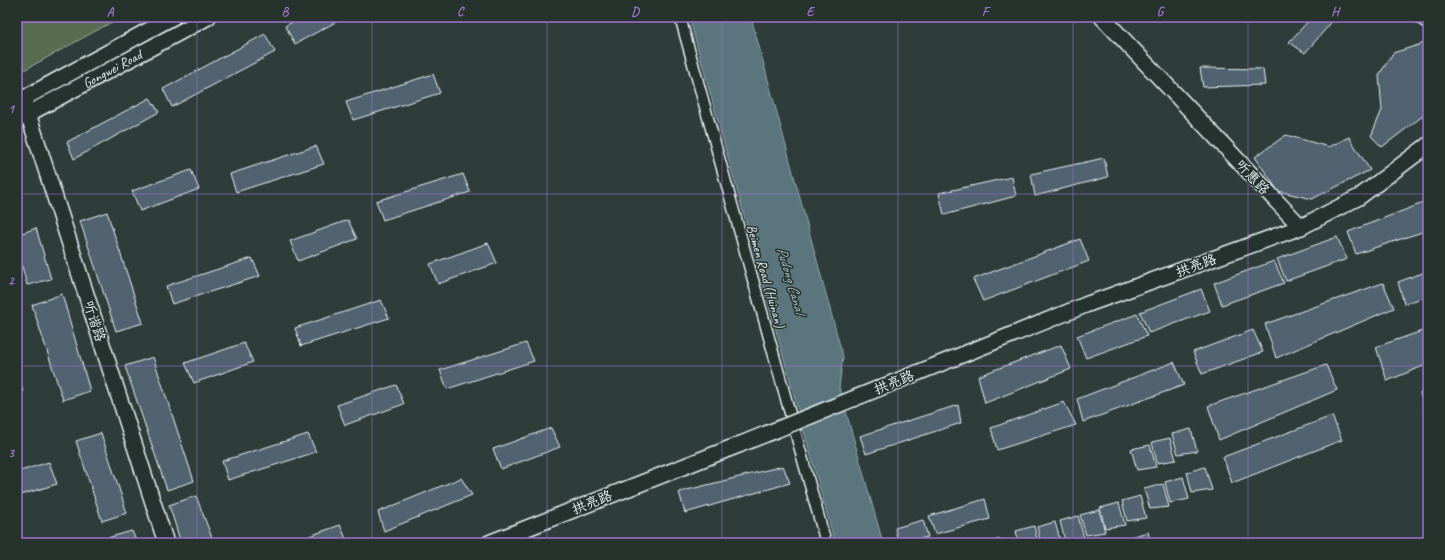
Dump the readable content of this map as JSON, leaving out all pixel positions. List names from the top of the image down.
{
  "streets": {
    "street": [
      "Gongwei Road",
      "听惠路",
      "拱亮路",
      "Beimen Road (Huinan)",
      "听谐路"
    ]
  },
  "crossings": [
    ["Gongwei Road", "听谐路"],
    ["听惠路", "拱亮路"]
  ],
  "water": ["Pudong Canal"],
  "grid": {
    "columns": [
      "A",
      "B",
      "C",
      "D",
      "E",
      "F",
      "G",
      "H"
    ],
    "rows": ["1", "2", "3"]
  }
}
